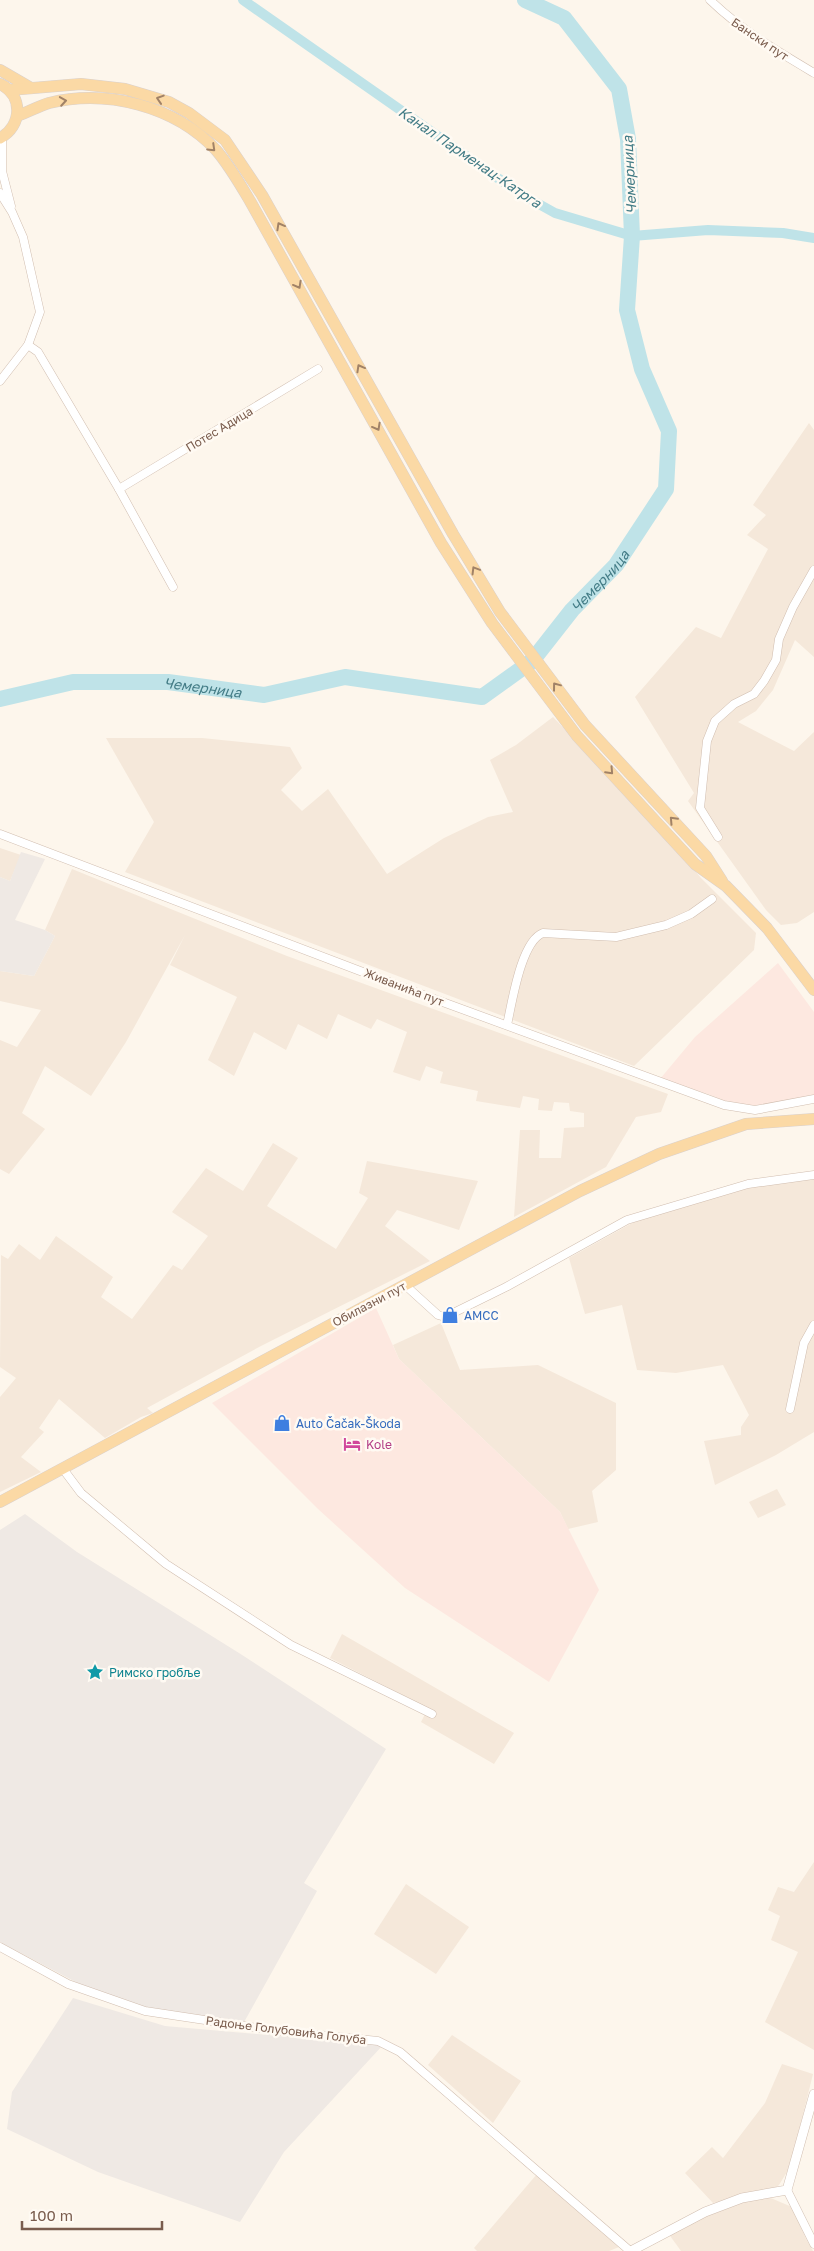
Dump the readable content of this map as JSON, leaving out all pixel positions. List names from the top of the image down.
{
  "streets": {
    "main road": ["Обилазни пут"],
    "street": [
      "Бански пут",
      "Потес Адица",
      "Живанића пут",
      "Радоње Голубовића Голуба"
    ]
  },
  "crossings": [
    ["Живанића пут", "Обилазни пут"]
  ],
  "water": ["Канал Парменац-Катрга", "Чемерница"],
  "places": {
    "shop": ["АМСС", "Auto Čačak-Škoda"],
    "hotel": ["Kole"],
    "place": ["Римско гробље"]
  },
  "scale_bar": "100 m"
}
